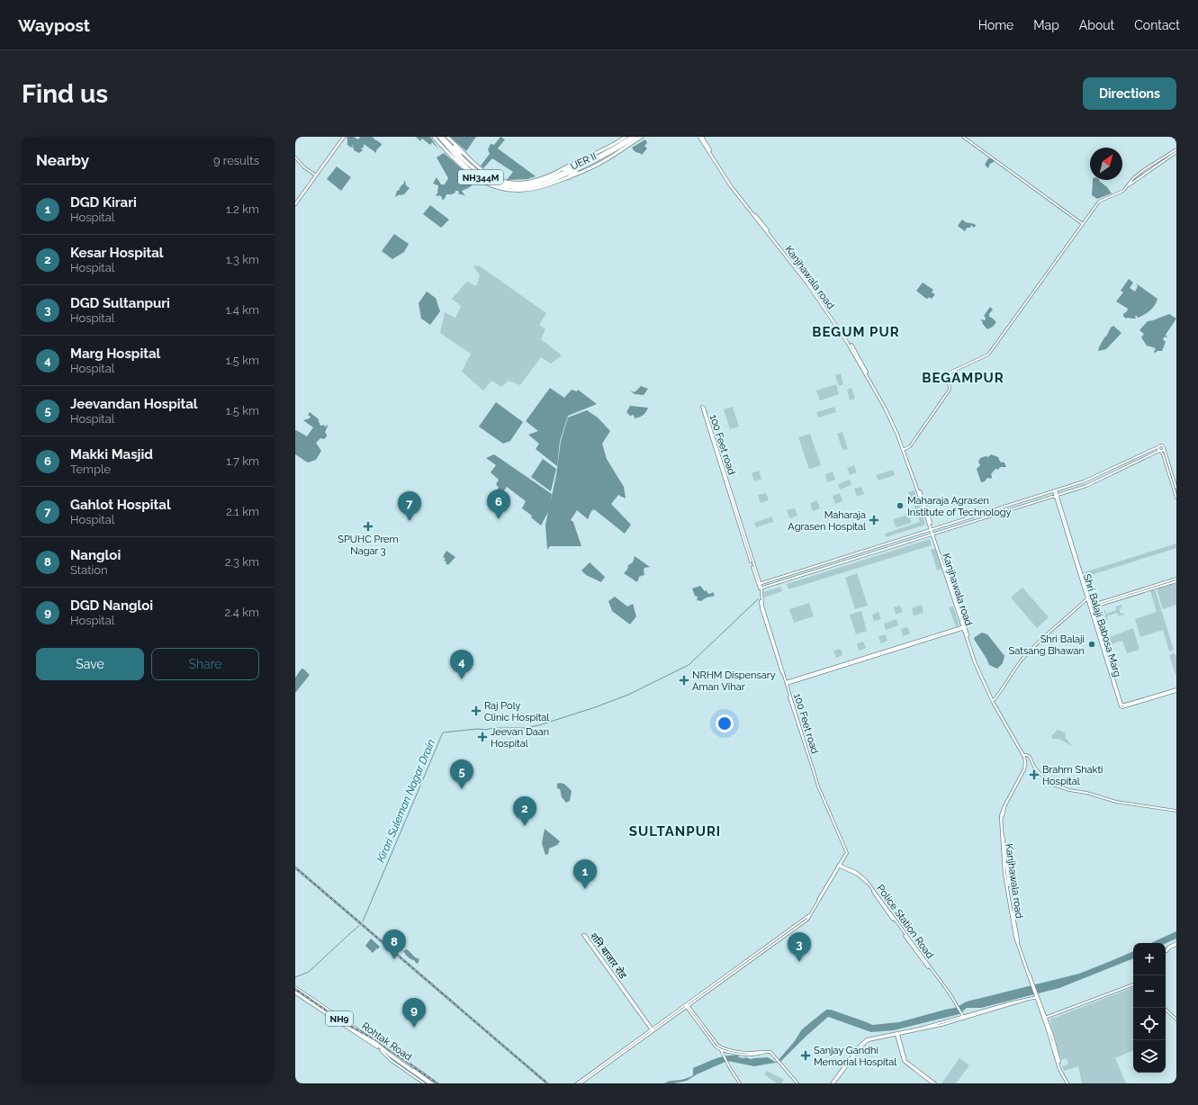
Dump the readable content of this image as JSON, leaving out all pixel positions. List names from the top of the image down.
{
  "streets": {
    "highway": ["NH344M", "NH9", "Rohtak Road"],
    "main road": ["UER II", "Kanjhawala road"],
    "street": [
      "100 Feet road",
      "Shri Balaji Babosa Marg",
      "Police Station Road",
      "शनि बाजार रोड"
    ]
  },
  "crossings": [
    ["UER II", "NH344M"],
    ["100 Feet road", "Police Station Road"],
    ["NH9", "Rohtak Road"]
  ],
  "districts": ["BEGUM PUR", "BEGAMPUR", "SULTANPURI"],
  "water": ["Kirari Suleman Nagar Drain"],
  "places": {
    "other": ["Maharaja Agrasen Institute of Technology", "Shri Balaji Satsang Bhawan"],
    "health": [
      "Maharaja Agrasen Hospital",
      "SPUHC Prem Nagar 3",
      "NRHM Dispensary Aman Vihar",
      "Raj Poly Clinic Hospital",
      "Jeevan Daan Hospital",
      "Brahm Shakti Hospital",
      "Sanjay Gandhi Memorial Hospital"
    ]
  },
  "north": "top right",
  "page": {
    "header": "Waypost",
    "nav": [
      "Home",
      "Map",
      "About",
      "Contact"
    ],
    "buttons": [
      "Directions",
      ["Save", "Share"]
    ],
    "title": "Find us",
    "heading": ["Nearby", "9 results"],
    "list": [
      {
        "mark": "1",
        "name": "DGD Kirari",
        "note": "Hospital",
        "value": "1.2 km"
      },
      {
        "mark": "2",
        "name": "Kesar Hospital",
        "note": "Hospital",
        "value": "1.3 km"
      },
      {
        "mark": "3",
        "name": "DGD Sultanpuri",
        "note": "Hospital",
        "value": "1.4 km"
      },
      {
        "mark": "4",
        "name": "Marg Hospital",
        "note": "Hospital",
        "value": "1.5 km"
      },
      {
        "mark": "5",
        "name": "Jeevandan Hospital",
        "note": "Hospital",
        "value": "1.5 km"
      },
      {
        "mark": "6",
        "name": "Makki Masjid",
        "note": "Temple",
        "value": "1.7 km"
      },
      {
        "mark": "7",
        "name": "Gahlot Hospital",
        "note": "Hospital",
        "value": "2.1 km"
      },
      {
        "mark": "8",
        "name": "Nangloi",
        "note": "Station",
        "value": "2.3 km"
      },
      {
        "mark": "9",
        "name": "DGD Nangloi",
        "note": "Hospital",
        "value": "2.4 km"
      }
    ],
    "pins": [
      "6",
      "7",
      "4",
      "5",
      "2",
      "1",
      "8",
      "3",
      "9"
    ],
    "map_buttons": ["+", "−"]
  }
}
